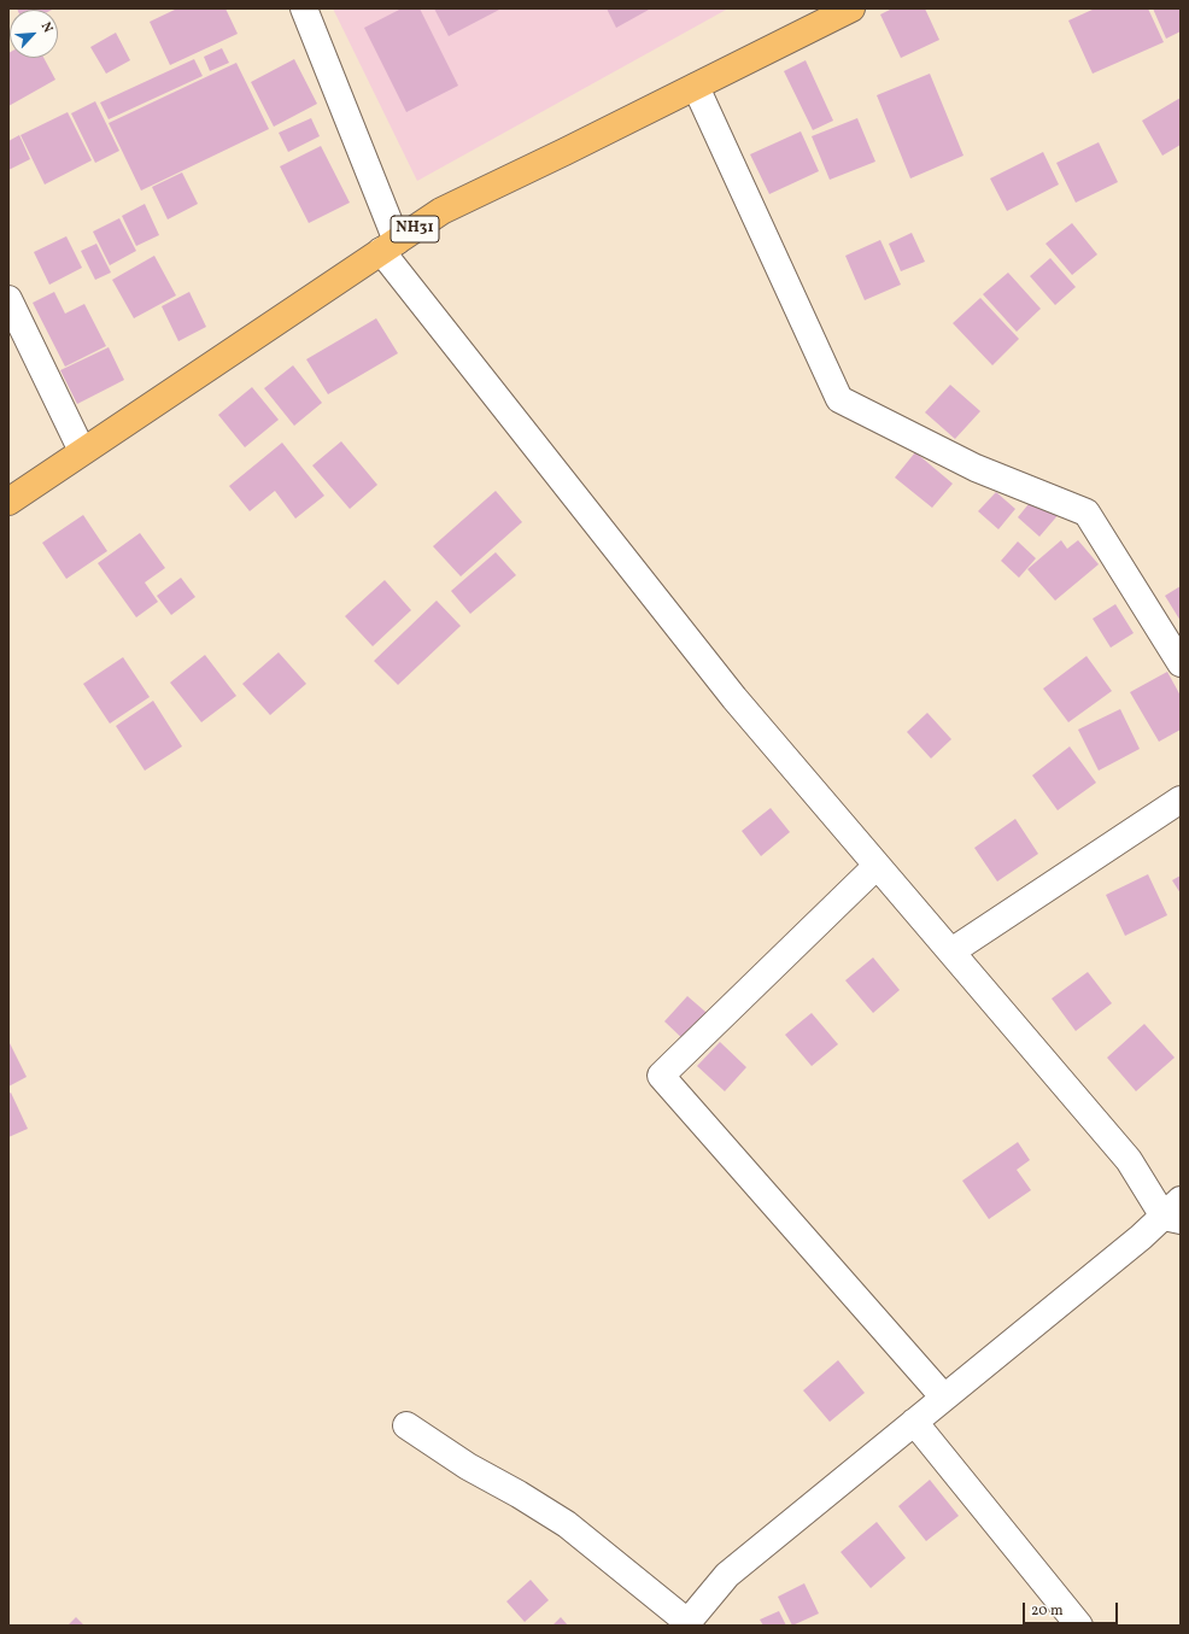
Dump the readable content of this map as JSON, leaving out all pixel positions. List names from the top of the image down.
{
  "streets": {
    "highway": ["NH31"]
  },
  "scale_bar": "20 m",
  "north": "top right"
}
